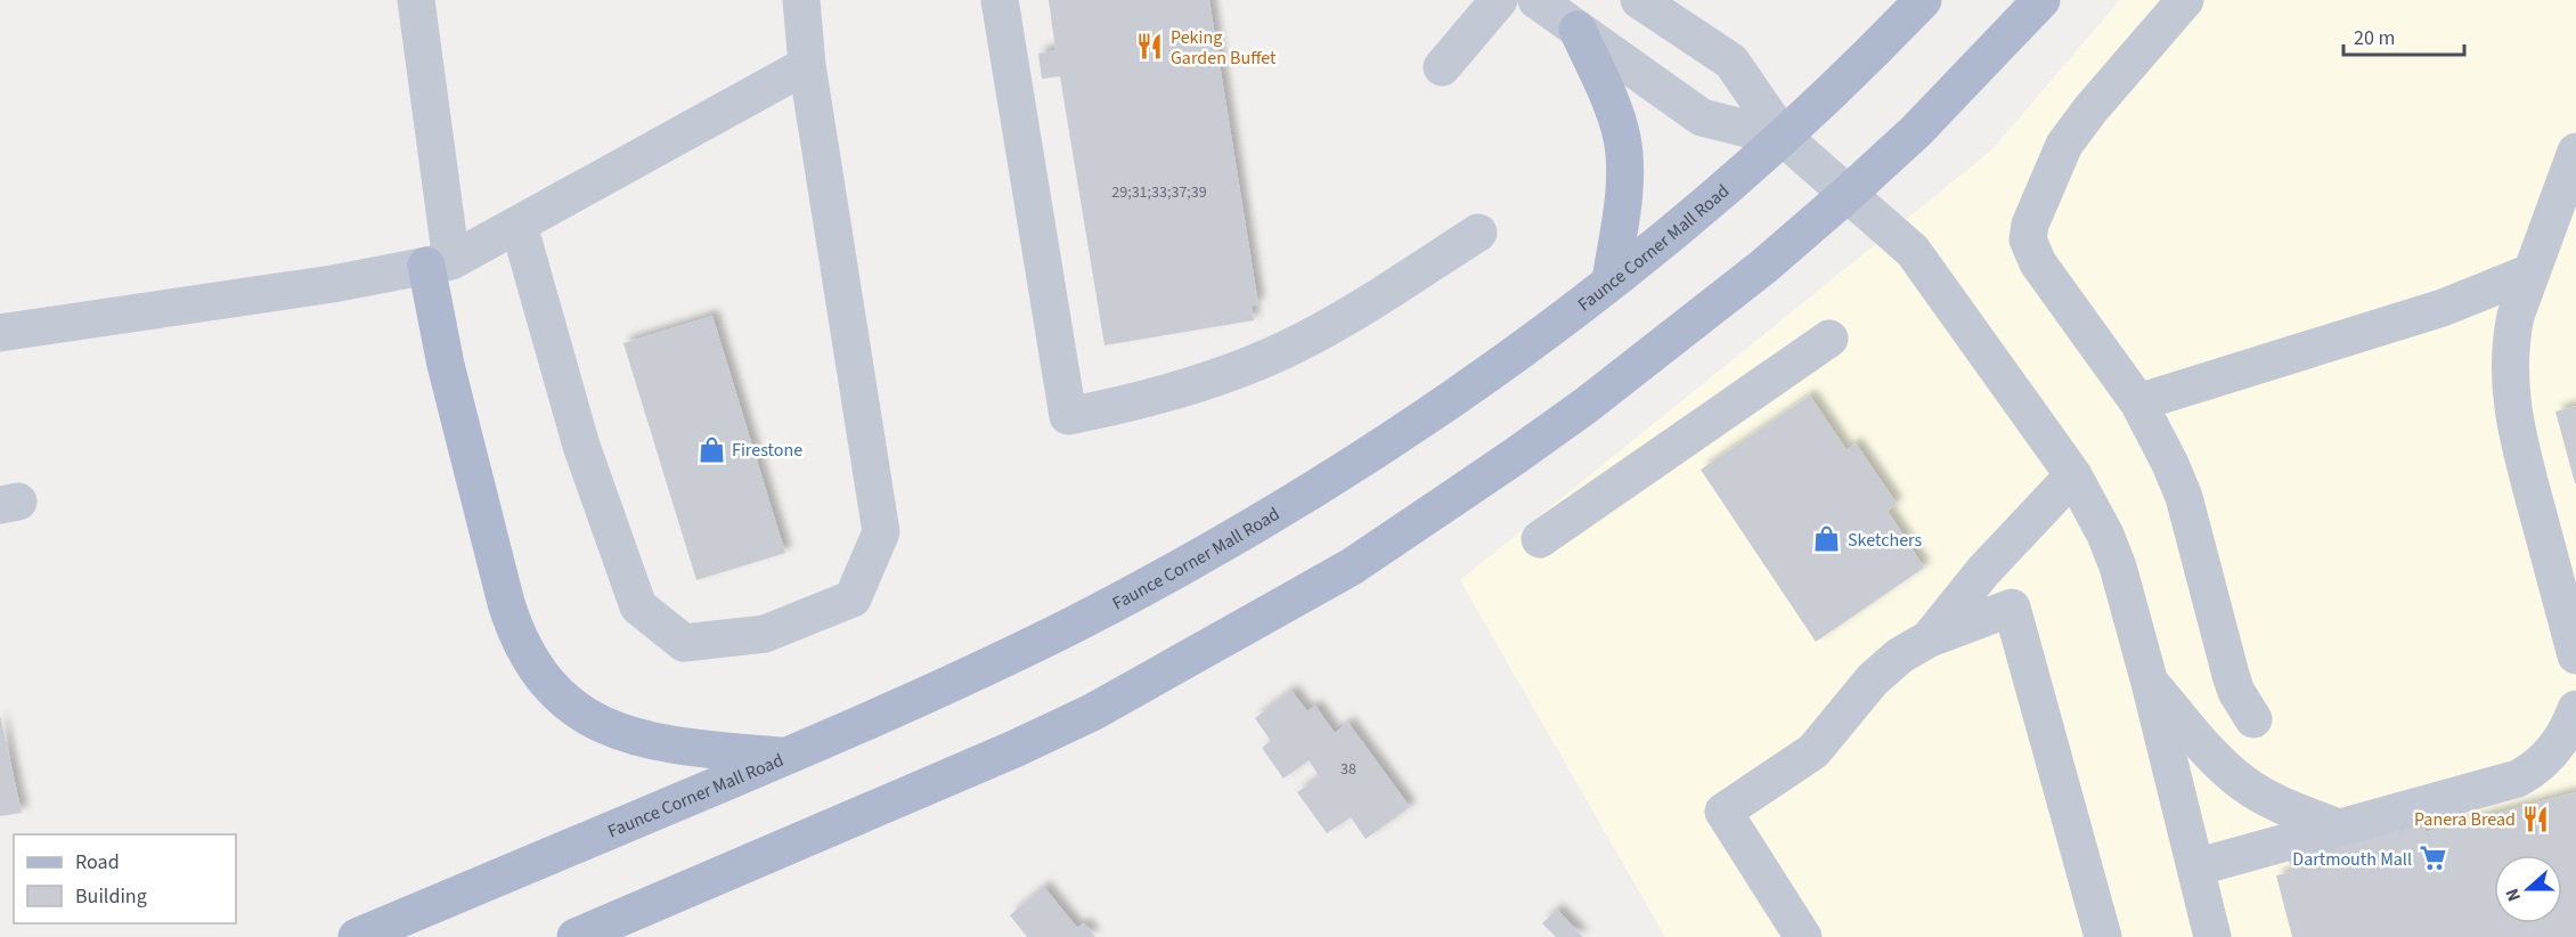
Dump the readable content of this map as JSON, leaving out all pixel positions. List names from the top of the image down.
{
  "streets": {
    "main road": ["Faunce Corner Mall Road"]
  },
  "places": {
    "restaurant": ["Peking Garden Buffet", "Panera Bread"],
    "shop": ["Firestone", "Sketchers"],
    "supermarket": ["Dartmouth Mall"]
  },
  "house_numbers": ["29;31;33;37;39", "38"],
  "legend": ["Road", "Building"],
  "scale_bar": "20 m",
  "north": "left"
}
